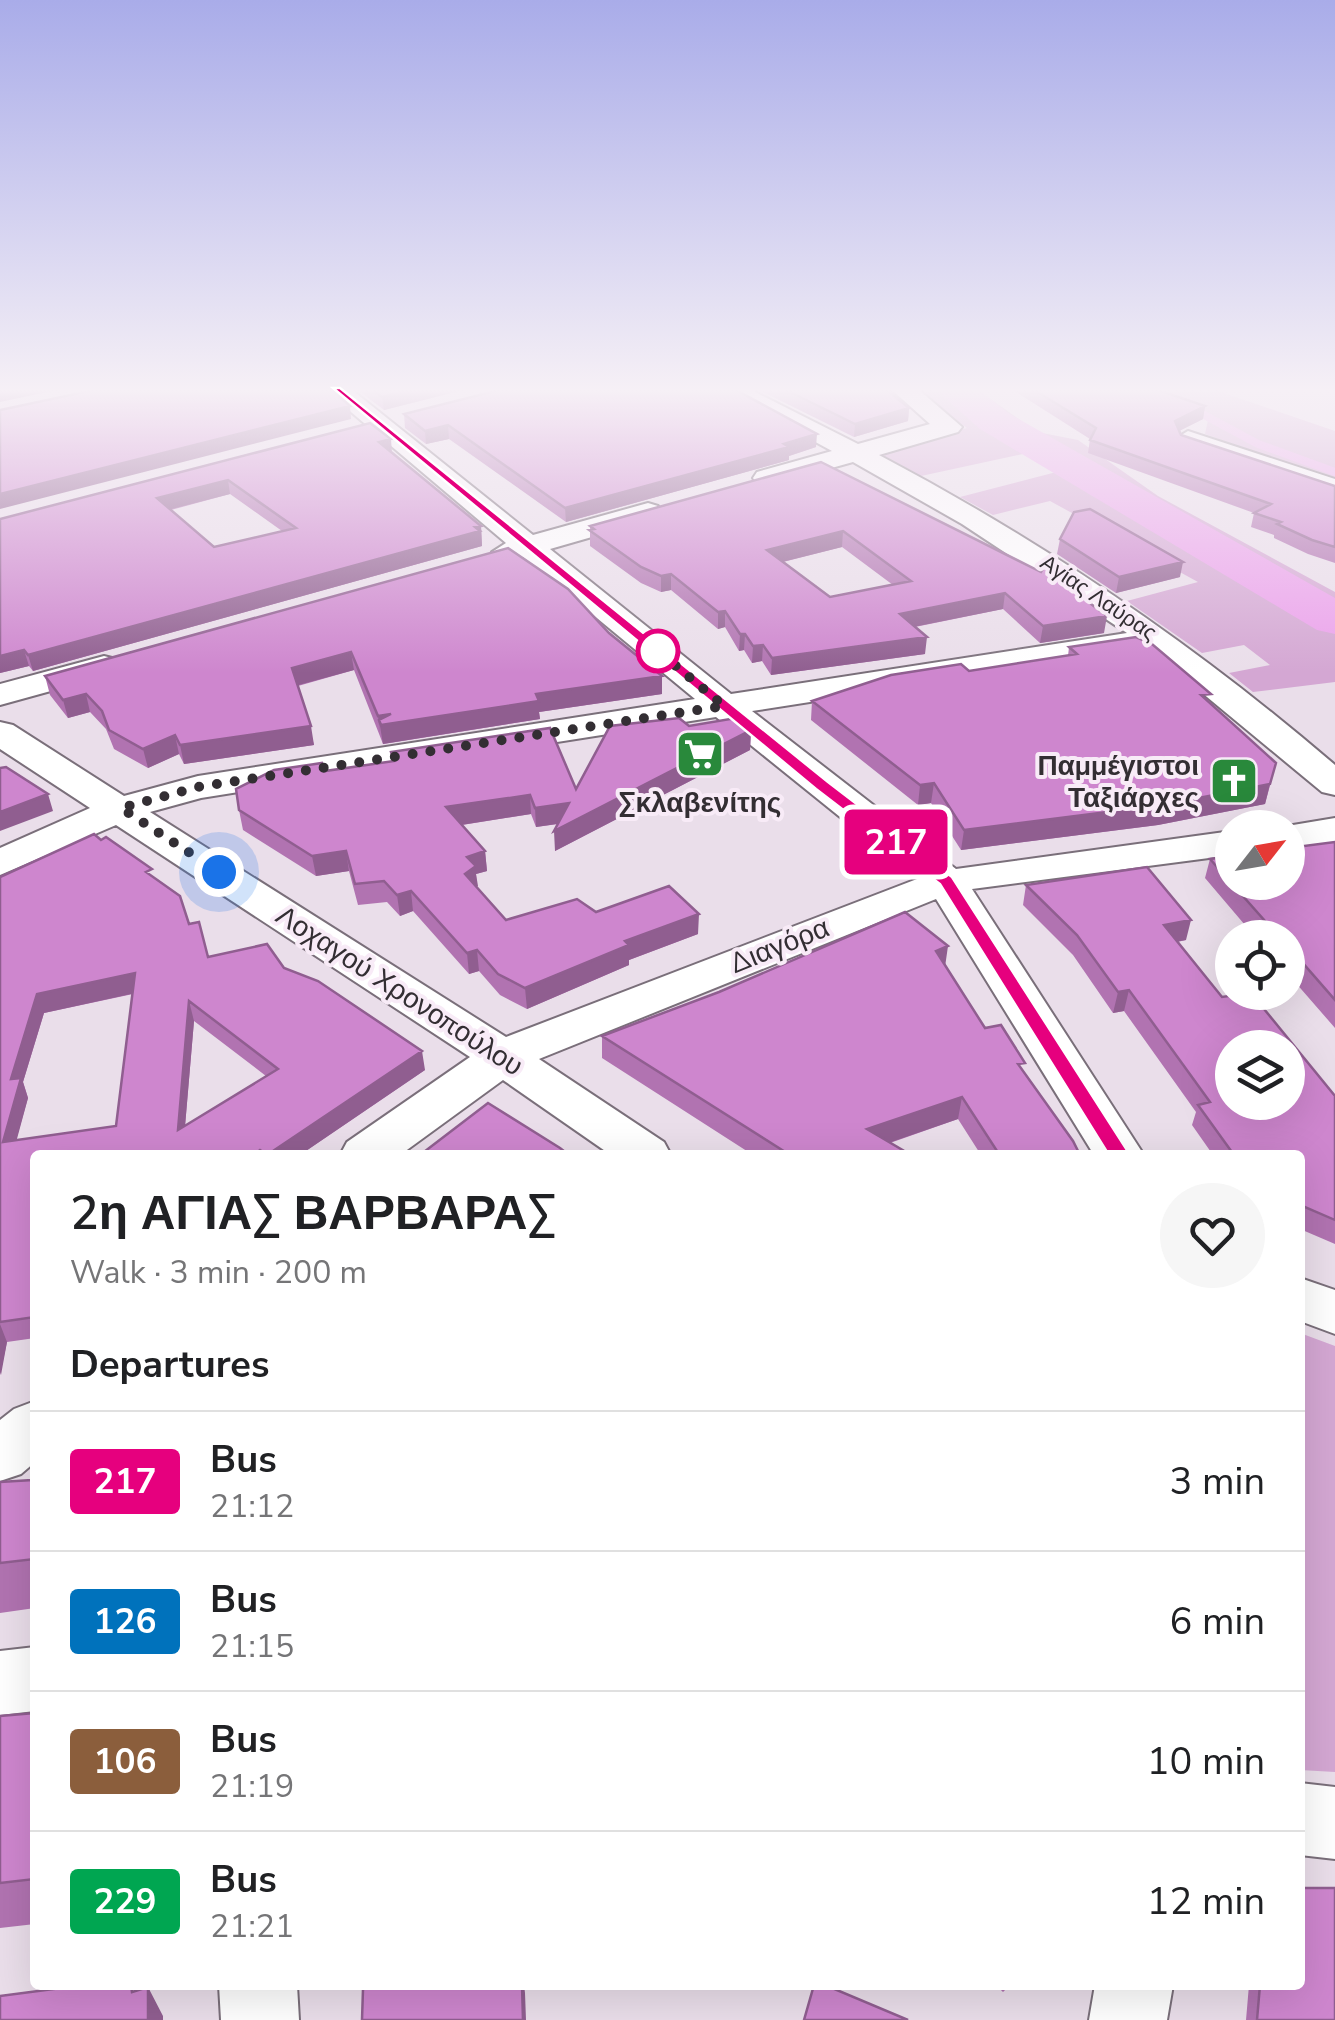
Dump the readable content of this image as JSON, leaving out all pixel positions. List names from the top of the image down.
{
  "streets": {
    "street": ["Αγίας Λαύρας", "Διαγόρα", "Λοχαγού Χρονοπούλου"]
  },
  "crossings": [
    ["Διαγόρα", "Λοχαγού Χρονοπούλου"]
  ],
  "places": {
    "supermarket": ["Σκλαβενίτης"],
    "church": ["Παμμέγιστοι Ταξιάρχες"]
  },
  "lines": ["bus line 217"],
  "north": "top right",
  "page": {
    "on_map": "217",
    "heading": [
      ["2η ΑΓΙΑΣ ΒΑΡΒΑΡΑΣ", "Walk · 3 min · 200 m"],
      "Departures"
    ],
    "list": [
      {
        "mark": "217",
        "name": "Bus",
        "note": "21:12",
        "value": "3 min"
      },
      {
        "mark": "126",
        "name": "Bus",
        "note": "21:15",
        "value": "6 min"
      },
      {
        "mark": "106",
        "name": "Bus",
        "note": "21:19",
        "value": "10 min"
      },
      {
        "mark": "229",
        "name": "Bus",
        "note": "21:21",
        "value": "12 min"
      }
    ]
  }
}
